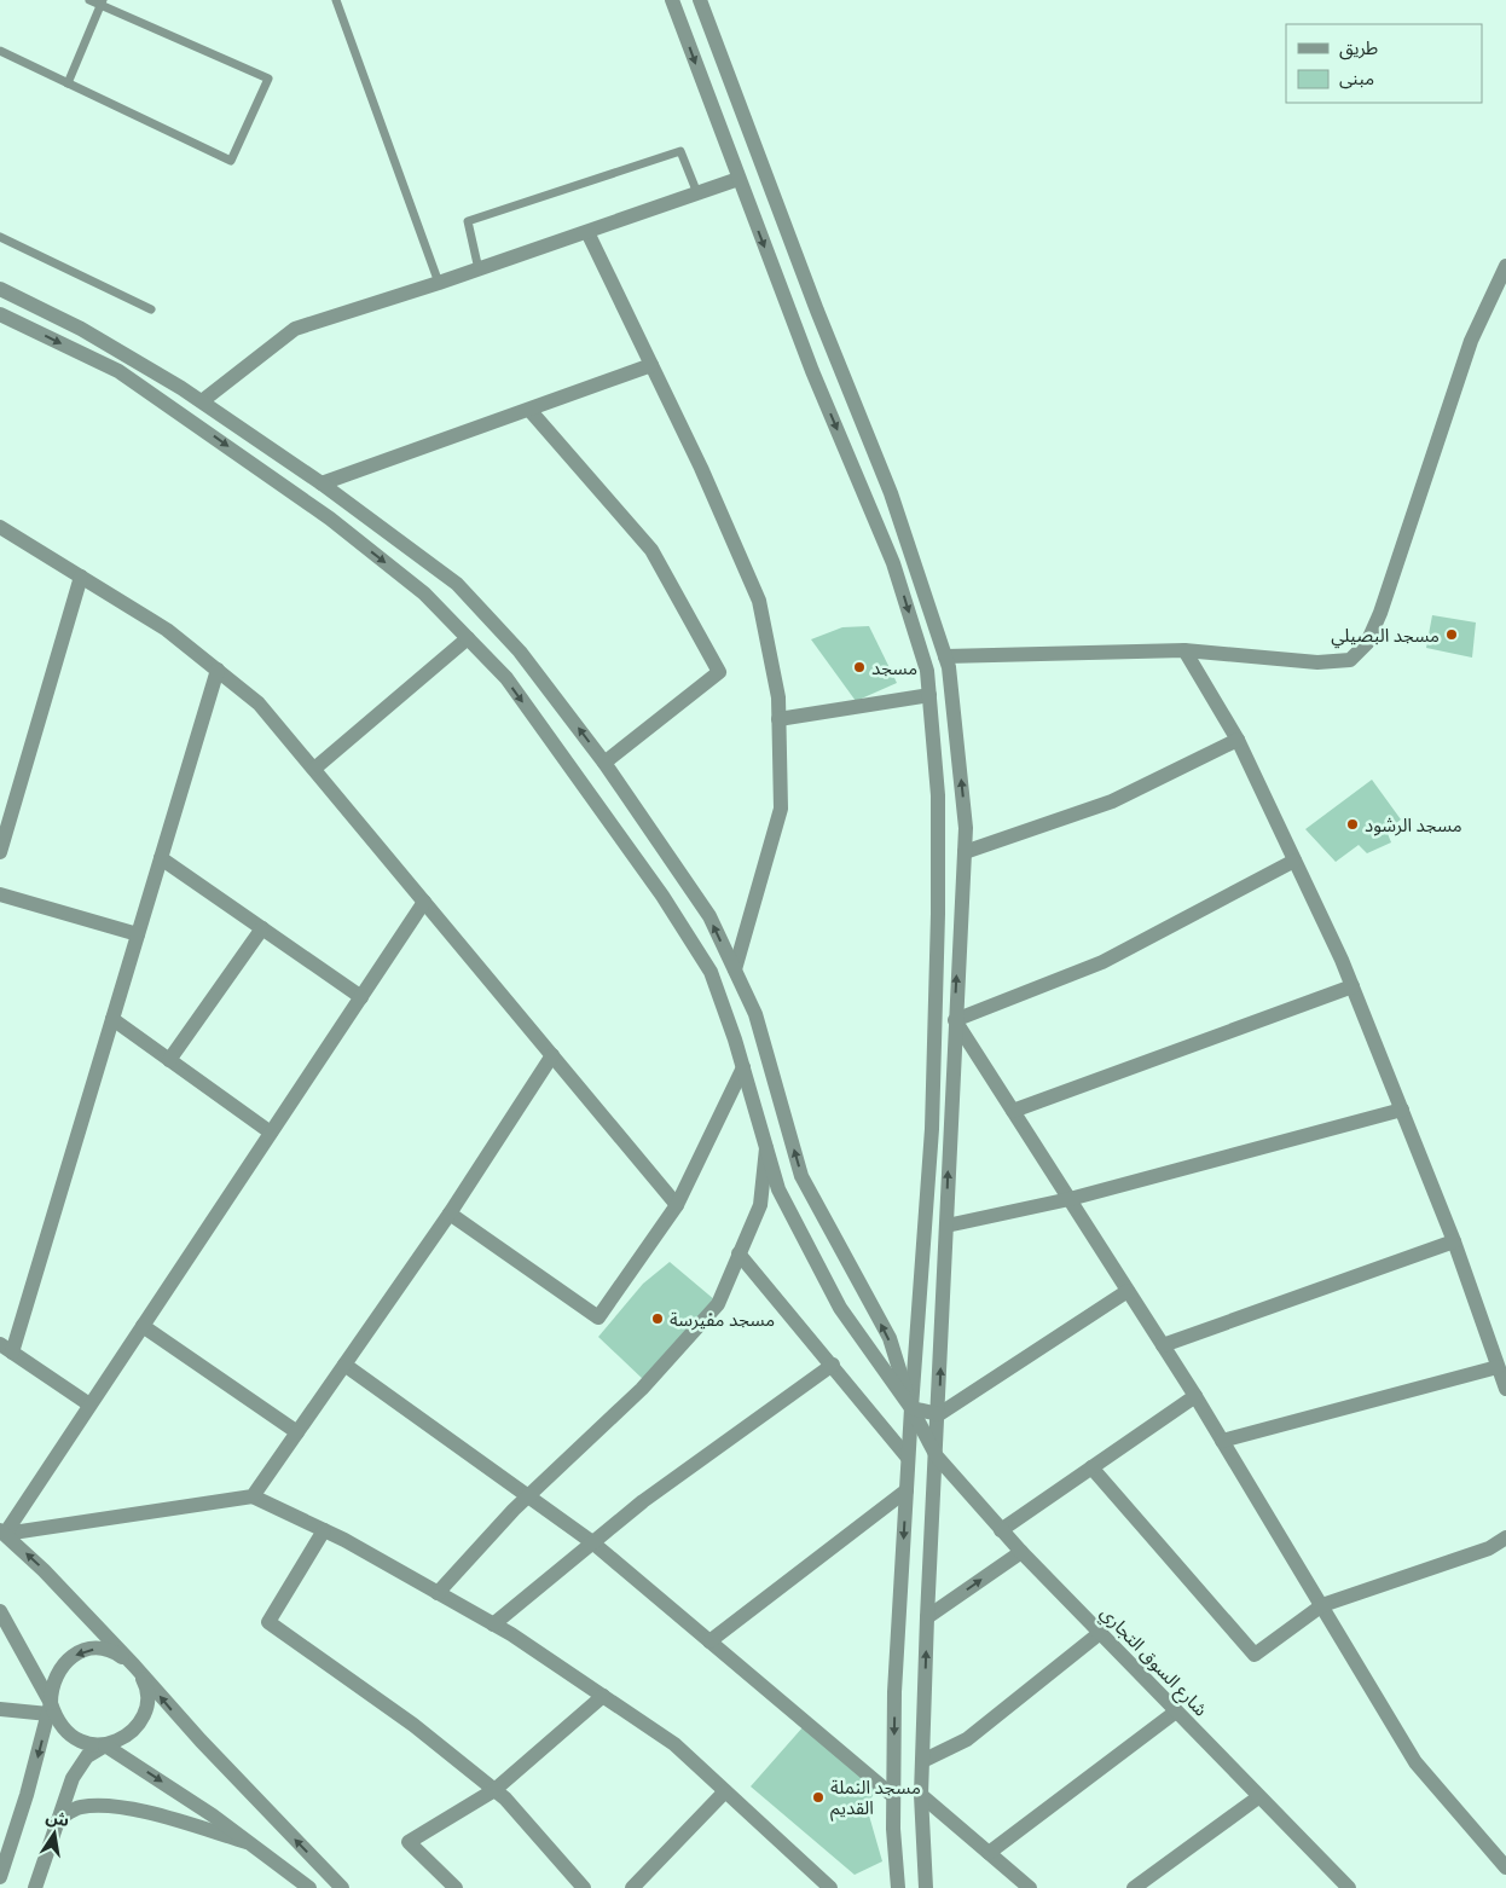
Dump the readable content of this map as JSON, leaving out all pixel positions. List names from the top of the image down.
{
  "streets": {
    "street": ["شارع السوق التجاري"]
  },
  "places": [
    "مسجد البصيلي",
    "مسجد",
    "مسجد الرشود",
    "مسجد مفيرسة",
    "مسجد النملة القديم"
  ],
  "legend": ["طريق", "مبنى"],
  "north": "top"
}
